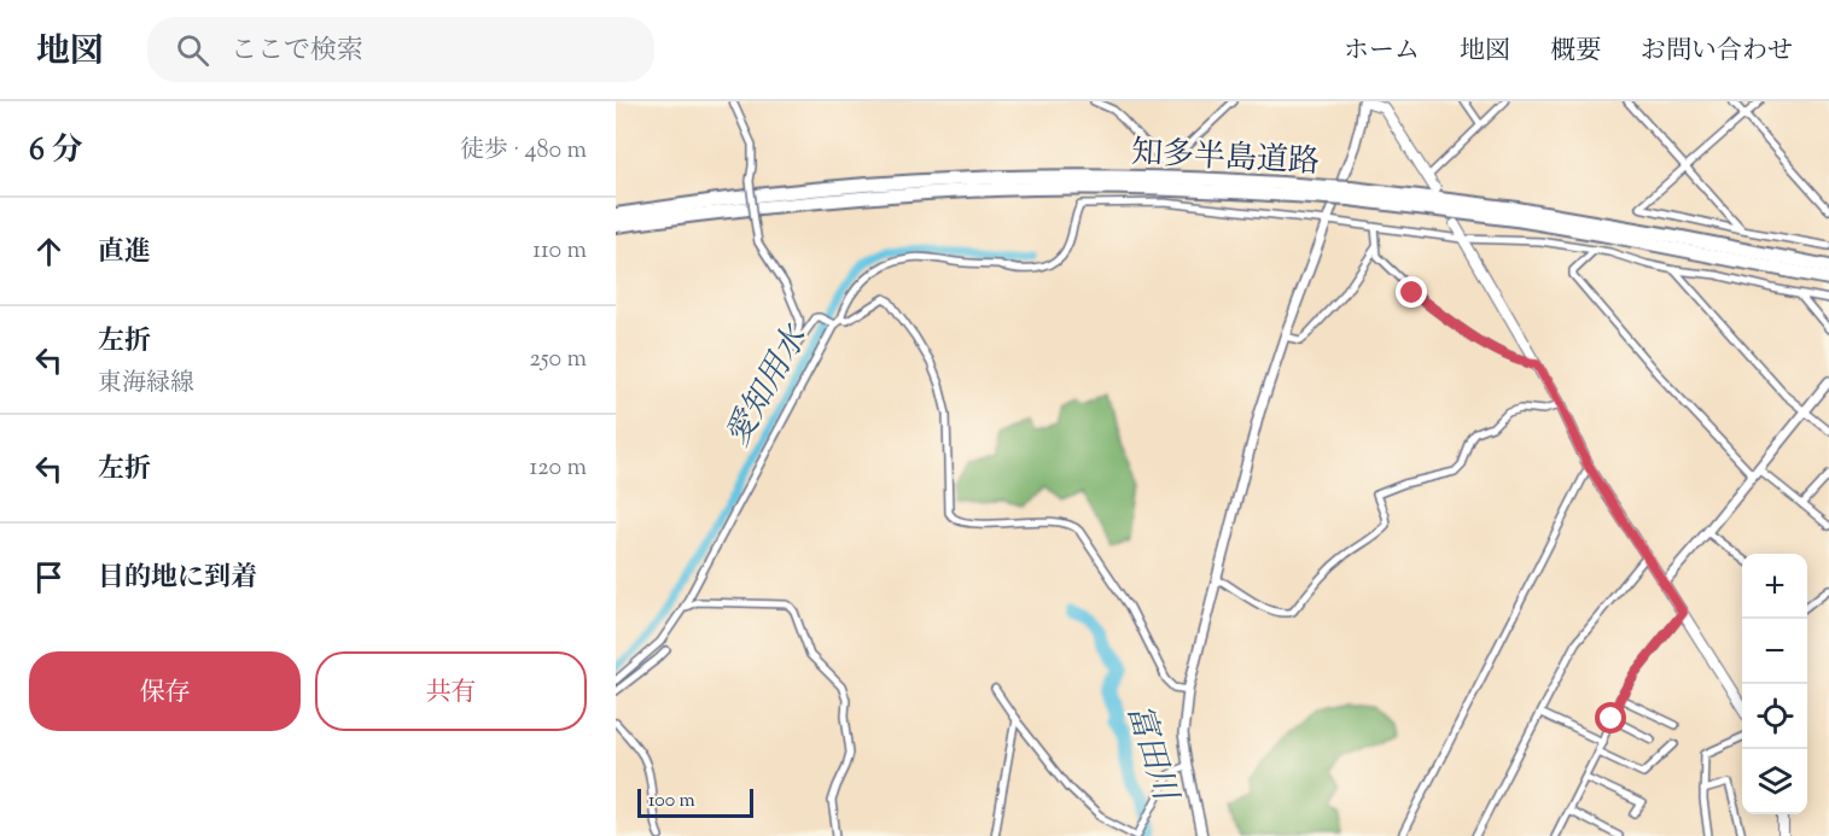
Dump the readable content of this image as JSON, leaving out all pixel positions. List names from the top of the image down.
{
  "streets": {
    "highway": ["知多半島道路"]
  },
  "water": ["愛知用水", "富田川"],
  "scale_bar": "100 m",
  "page": {
    "header": "地図",
    "search": "ここで検索",
    "nav": [
      "ホーム",
      "地図",
      "概要",
      "お問い合わせ"
    ],
    "heading": ["6 分", "徒歩 · 480 m"],
    "list": [
      ["直進", "110 m"],
      ["左折", "東海緑線", "250 m"],
      ["左折", "120 m"],
      "目的地に到着"
    ],
    "map_buttons": ["+", "−"],
    "buttons": ["保存", "共有"],
    "scale": "100 m"
  }
}
